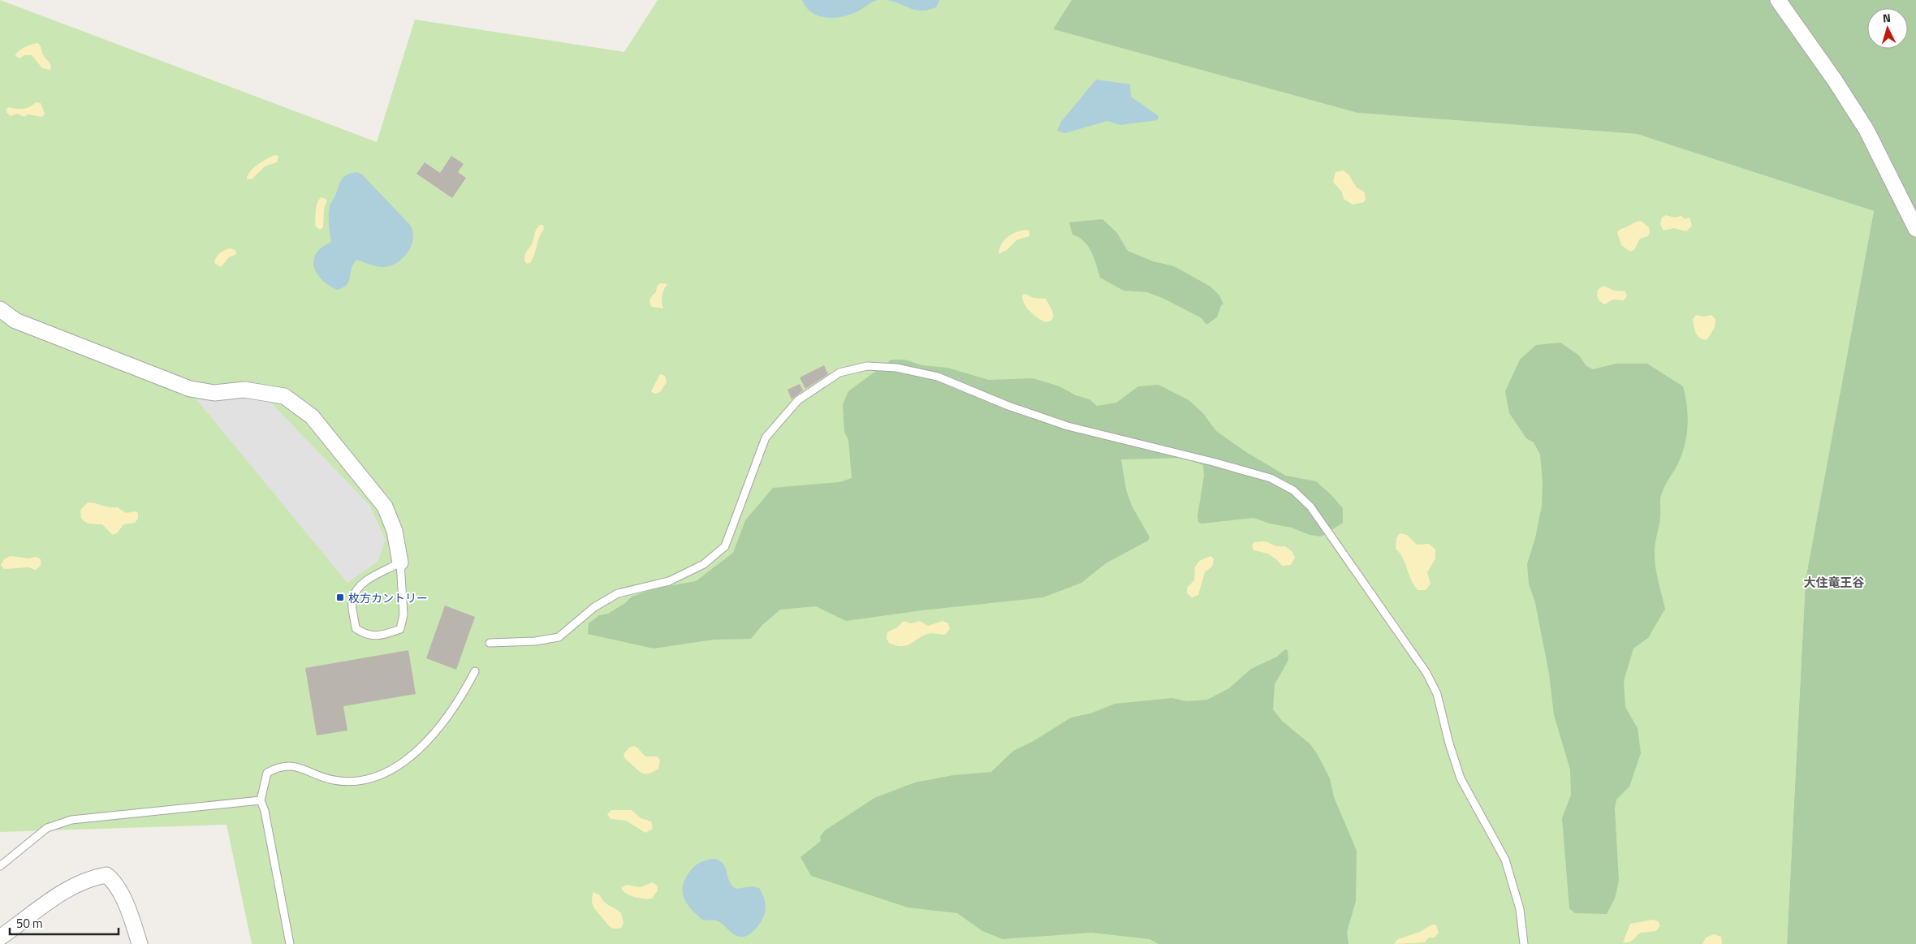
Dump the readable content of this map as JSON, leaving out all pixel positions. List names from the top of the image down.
{
  "districts": ["大住竜王谷"],
  "places": {
    "transit": ["枚方カントリー"]
  },
  "scale_bar": "50 m",
  "north": "top"
}
